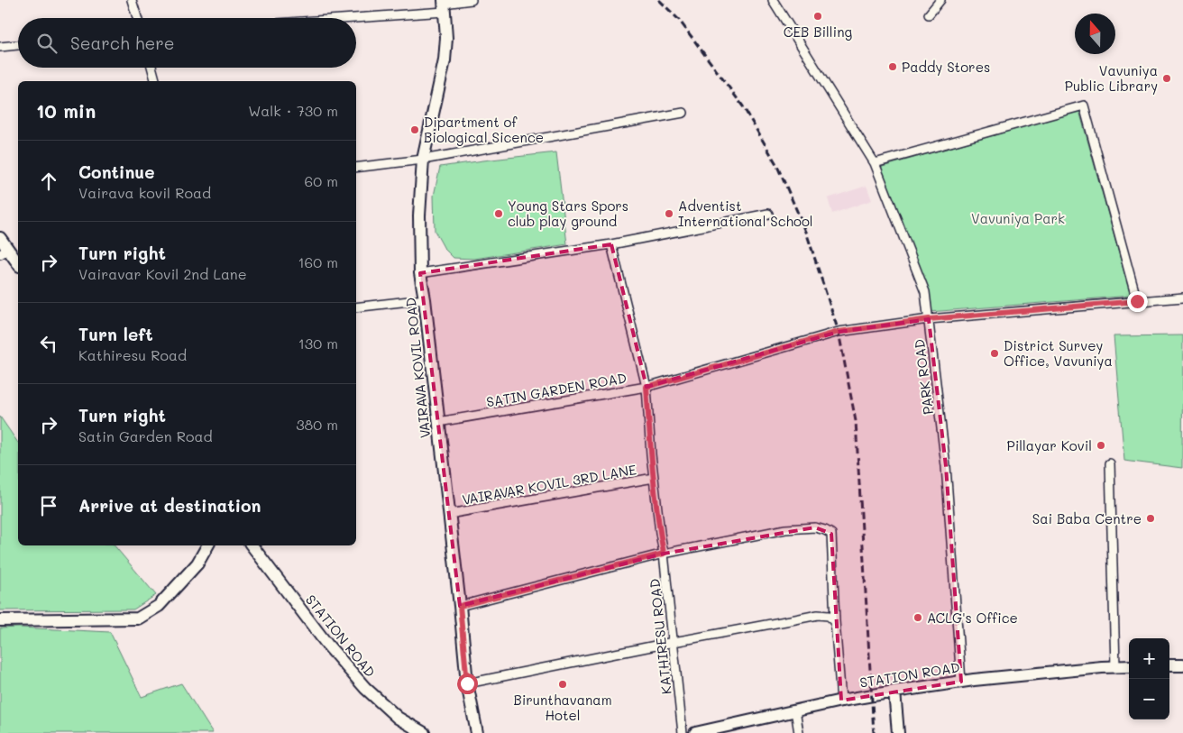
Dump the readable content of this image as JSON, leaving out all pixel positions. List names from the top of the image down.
{
  "streets": {
    "street": [
      "VAIRAVA KOVIL ROAD",
      "PARK ROAD",
      "SATIN GARDEN ROAD",
      "VAIRAVAR KOVIL 3RD LANE",
      "STATION ROAD",
      "KATHIRESU ROAD"
    ]
  },
  "crossings": [
    ["VAIRAVA KOVIL ROAD", "SATIN GARDEN ROAD"],
    ["VAIRAVA KOVIL ROAD", "VAIRAVAR KOVIL 3RD LANE"],
    ["PARK ROAD", "SATIN GARDEN ROAD"],
    ["PARK ROAD", "STATION ROAD"],
    ["SATIN GARDEN ROAD", "KATHIRESU ROAD"],
    ["VAIRAVAR KOVIL 3RD LANE", "KATHIRESU ROAD"]
  ],
  "parks": ["Vavuniya Park"],
  "places": [
    "CEB Billing",
    "Paddy Stores",
    "Vavuniya Public Library",
    "Dipartment of Biological Sicence",
    "Young Stars Spors club play ground",
    "Adventist International School",
    "District Survey Office, Vavuniya",
    "Pillayar Kovil",
    "Sai Baba Centre",
    "ACLG's Office",
    "Birunthavanam Hotel"
  ],
  "north": "top",
  "page": {
    "search": "Search here",
    "heading": ["10 min", "Walk · 730 m"],
    "list": [
      ["Continue", "Vairava kovil Road", "60 m"],
      ["Turn right", "Vairavar Kovil 2nd Lane", "160 m"],
      ["Turn left", "Kathiresu Road", "130 m"],
      ["Turn right", "Satin Garden Road", "380 m"],
      "Arrive at destination"
    ],
    "map_buttons": ["+", "−"]
  }
}
